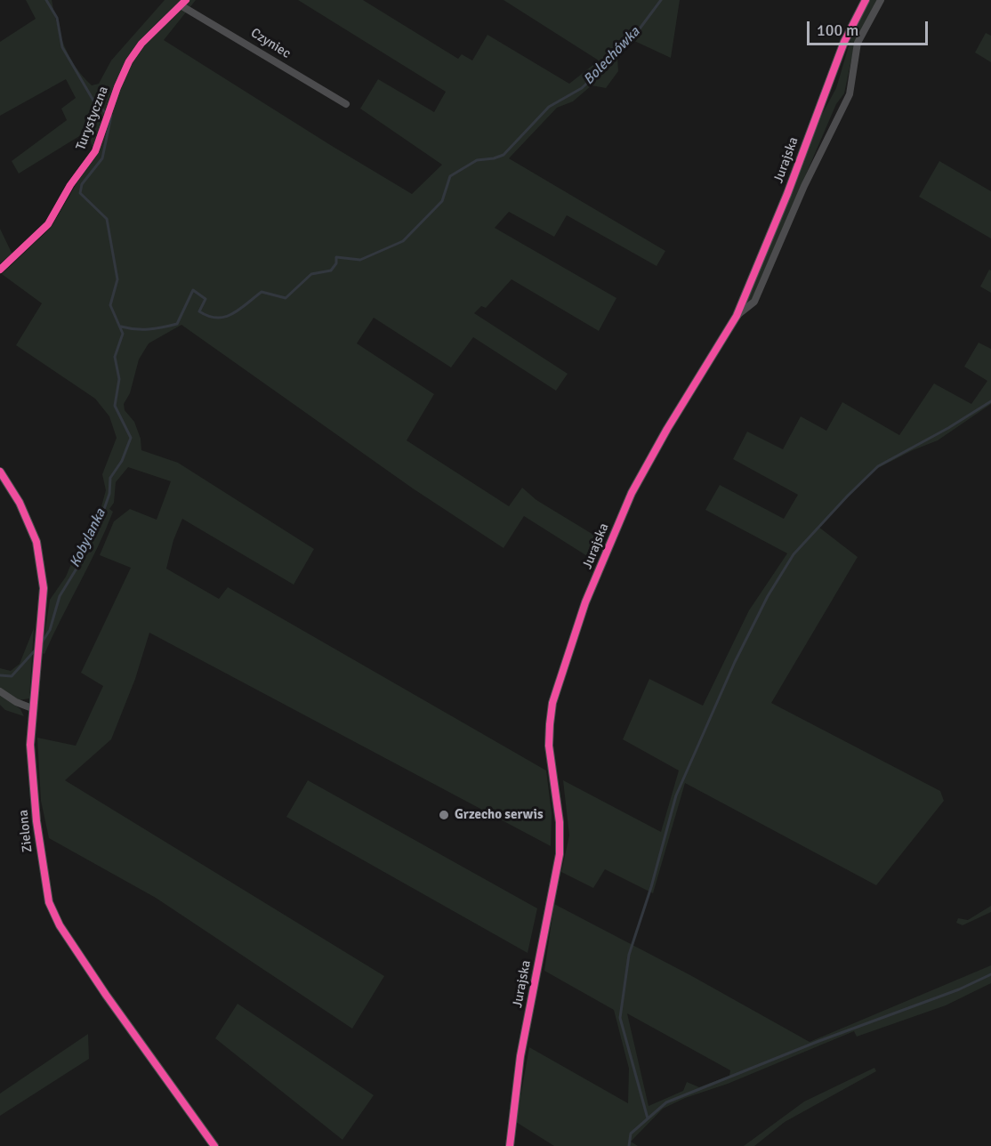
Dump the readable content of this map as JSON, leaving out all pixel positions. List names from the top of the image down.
{
  "streets": {
    "street": [
      "Czyniec",
      "Turystyczna",
      "Jurajska",
      "Zielona"
    ]
  },
  "crossings": [
    ["Czyniec", "Turystyczna"]
  ],
  "water": ["Bolechówka", "Kobylanka"],
  "places": ["Grzecho serwis"],
  "scale_bar": "100 m"
}
